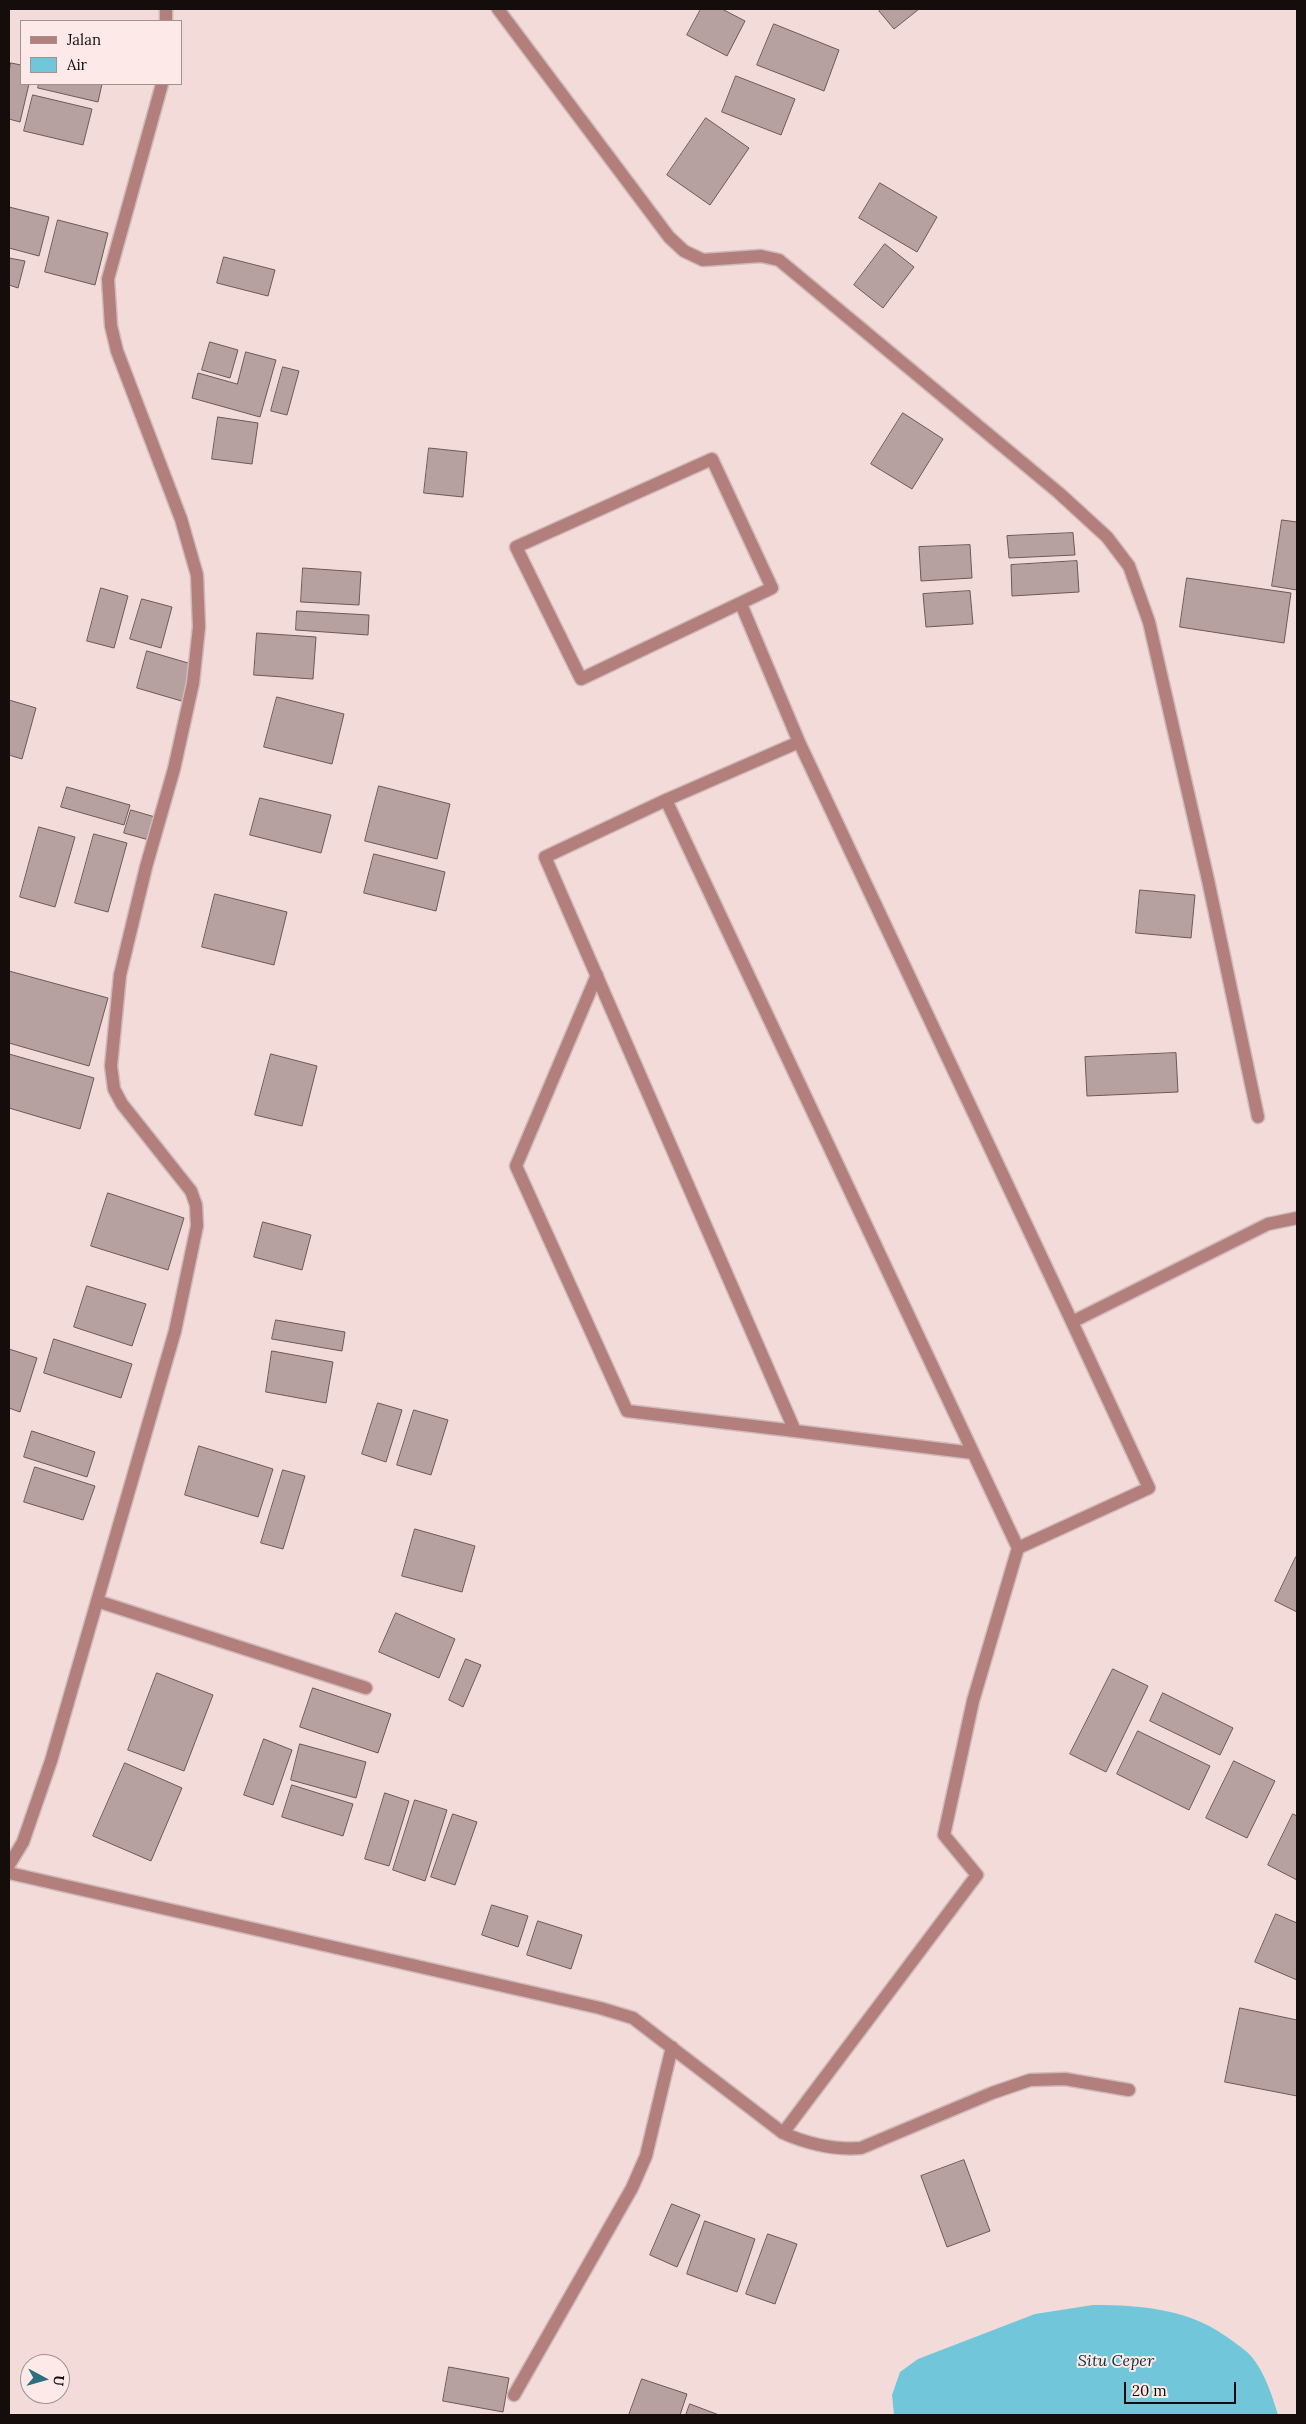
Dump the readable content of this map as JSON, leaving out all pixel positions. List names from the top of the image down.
{
  "water": ["Situ Ceper"],
  "legend": ["Jalan", "Air"],
  "scale_bar": "20 m",
  "north": "right"
}
